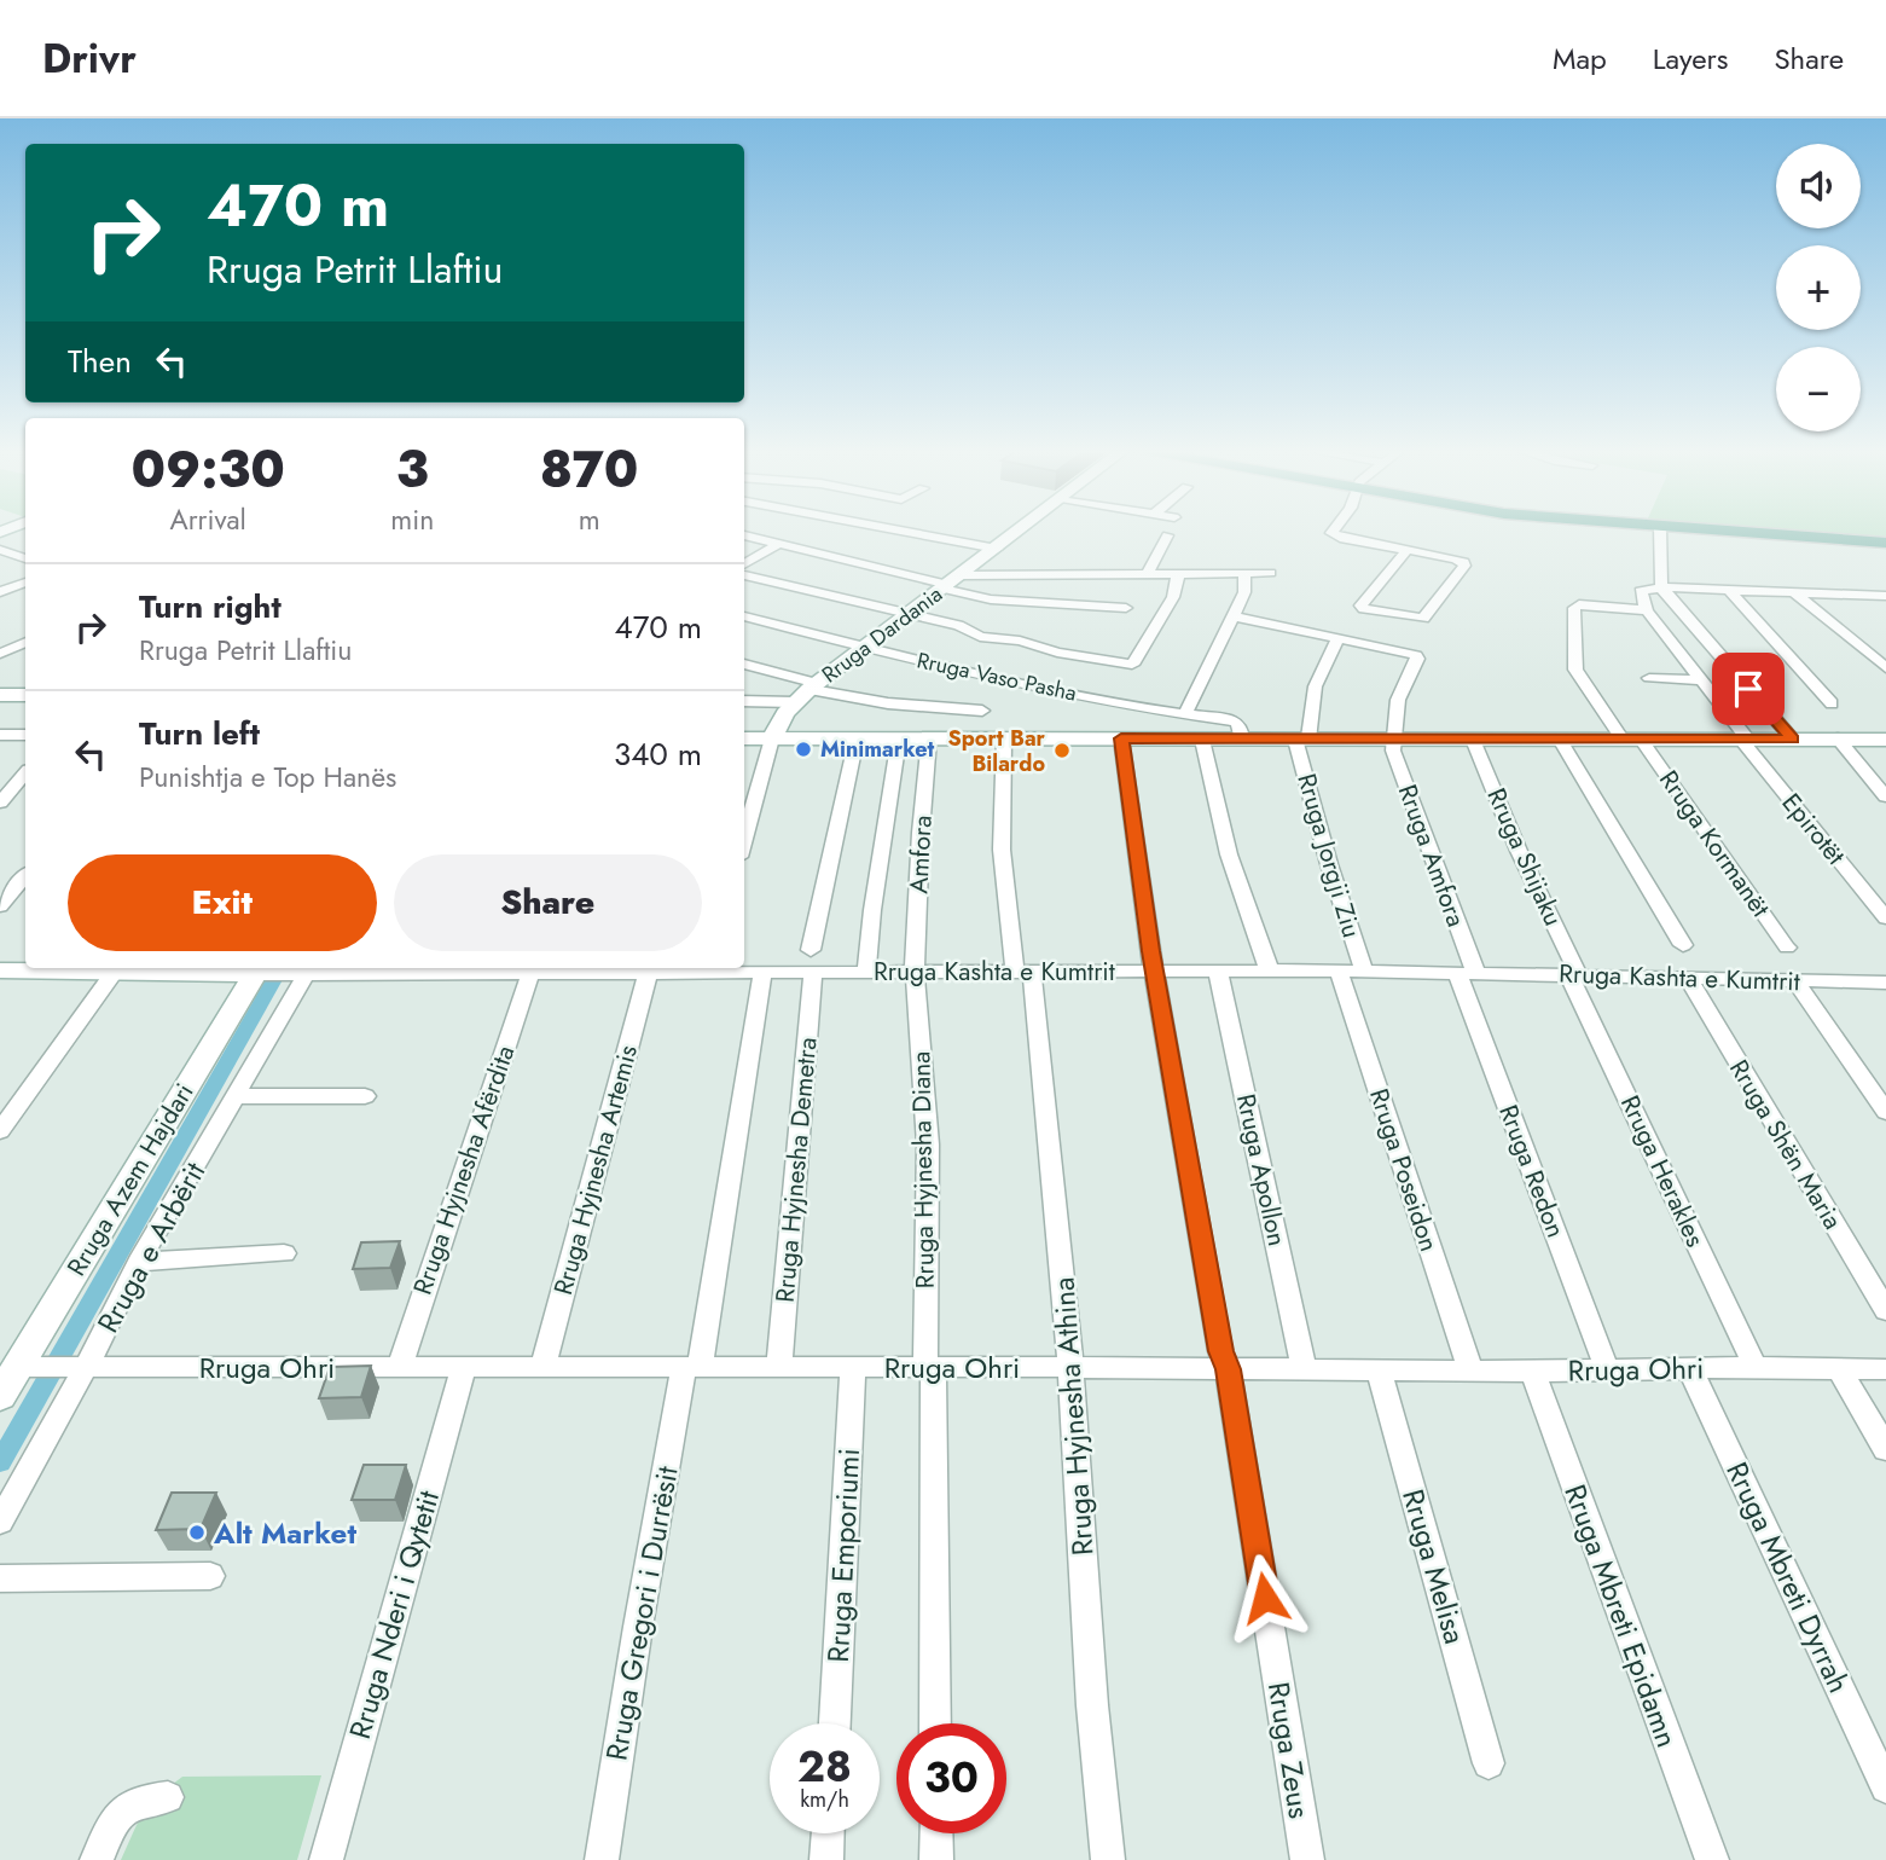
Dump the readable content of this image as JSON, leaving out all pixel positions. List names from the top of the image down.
{
  "streets": {
    "street": [
      "Rruga Dardania",
      "Rruga Vaso Pasha",
      "Epirotët",
      "Rruga Kormanët",
      "Amfora",
      "Rruga Jorgji Ziu",
      "Rruga Amfora",
      "Rruga Shijaku",
      "Rruga Kashta e Kumtrit",
      "Rruga Shën Maria",
      "Rruga Hyjnesha Afërdita",
      "Rruga Hyjnesha Artemis",
      "Rruga Hyjnesha Demetra",
      "Rruga Hyjnesha Diana",
      "Rruga Apollon",
      "Rruga Poseidon",
      "Rruga Redon",
      "Rruga Herakles",
      "Rruga Azem Hajdari",
      "Rruga e Arbërit",
      "Rruga Ohri",
      "Rruga Hyjnesha Athina",
      "Rruga Emporiumi",
      "Rruga Melisa",
      "Rruga Mbreti Dyrrah",
      "Rruga Gregori i Durrësit",
      "Rruga Nderi i Qytetit",
      "Rruga Mbreti Epidamn",
      "Rruga Zeus"
    ]
  },
  "crossings": [
    ["Rruga Dardania", "Rruga Vaso Pasha"],
    ["Epirotët", "Rruga Kormanët"],
    ["Amfora", "Rruga Kashta e Kumtrit"],
    ["Amfora", "Rruga Hyjnesha Diana"],
    ["Rruga Jorgji Ziu", "Rruga Kashta e Kumtrit"],
    ["Rruga Amfora", "Rruga Kashta e Kumtrit"],
    ["Rruga Amfora", "Rruga Redon"],
    ["Rruga Shijaku", "Rruga Kashta e Kumtrit"],
    ["Rruga Shijaku", "Rruga Herakles"],
    ["Rruga Kashta e Kumtrit", "Rruga Shën Maria"],
    ["Rruga Kashta e Kumtrit", "Rruga Hyjnesha Afërdita"],
    ["Rruga Kashta e Kumtrit", "Rruga Hyjnesha Artemis"],
    ["Rruga Kashta e Kumtrit", "Rruga Hyjnesha Demetra"],
    ["Rruga Kashta e Kumtrit", "Rruga Hyjnesha Diana"],
    ["Rruga Kashta e Kumtrit", "Rruga Apollon"],
    ["Rruga Kashta e Kumtrit", "Rruga Poseidon"],
    ["Rruga Kashta e Kumtrit", "Rruga Redon"],
    ["Rruga Kashta e Kumtrit", "Rruga Herakles"],
    ["Rruga Kashta e Kumtrit", "Rruga Azem Hajdari"],
    ["Rruga Kashta e Kumtrit", "Rruga e Arbërit"],
    ["Rruga Kashta e Kumtrit", "Rruga Hyjnesha Athina"],
    ["Rruga Kashta e Kumtrit", "Rruga Gregori i Durrësit"],
    ["Rruga Kashta e Kumtrit", "Rruga Zeus"],
    ["Rruga Hyjnesha Afërdita", "Rruga Ohri"],
    ["Rruga Hyjnesha Artemis", "Rruga Ohri"],
    ["Rruga Hyjnesha Demetra", "Rruga Ohri"],
    ["Rruga Hyjnesha Diana", "Rruga Ohri"],
    ["Rruga Apollon", "Rruga Ohri"],
    ["Rruga Poseidon", "Rruga Ohri"],
    ["Rruga Redon", "Rruga Ohri"],
    ["Rruga Herakles", "Rruga Ohri"],
    ["Rruga Azem Hajdari", "Rruga Ohri"],
    ["Rruga e Arbërit", "Rruga Ohri"],
    ["Rruga Ohri", "Rruga Hyjnesha Athina"],
    ["Rruga Ohri", "Rruga Emporiumi"],
    ["Rruga Ohri", "Rruga Melisa"],
    ["Rruga Ohri", "Rruga Mbreti Dyrrah"],
    ["Rruga Ohri", "Rruga Gregori i Durrësit"],
    ["Rruga Ohri", "Rruga Nderi i Qytetit"],
    ["Rruga Ohri", "Rruga Mbreti Epidamn"],
    ["Rruga Ohri", "Rruga Zeus"]
  ],
  "places": ["Minimarket", "Sport Bar Bilardo", "Alt Market"],
  "page": {
    "header": "Drivr",
    "nav": ["Map", "Layers", "Share"],
    "map_buttons": ["+", "−"],
    "turn": ["470 m", "Rruga Petrit Llaftiu"],
    "then": "Then",
    "eta": [
      "09:30",
      "Arrival",
      "3",
      "min",
      "870",
      "m"
    ],
    "list": [
      {
        "name": "Turn right",
        "note": "Rruga Petrit Llaftiu",
        "value": "470 m"
      },
      {
        "name": "Turn left",
        "note": "Punishtja e Top Hanës",
        "value": "340 m"
      }
    ],
    "buttons": ["Exit", "Share"],
    "speed": "28 km/h",
    "limit": "30"
  }
}
